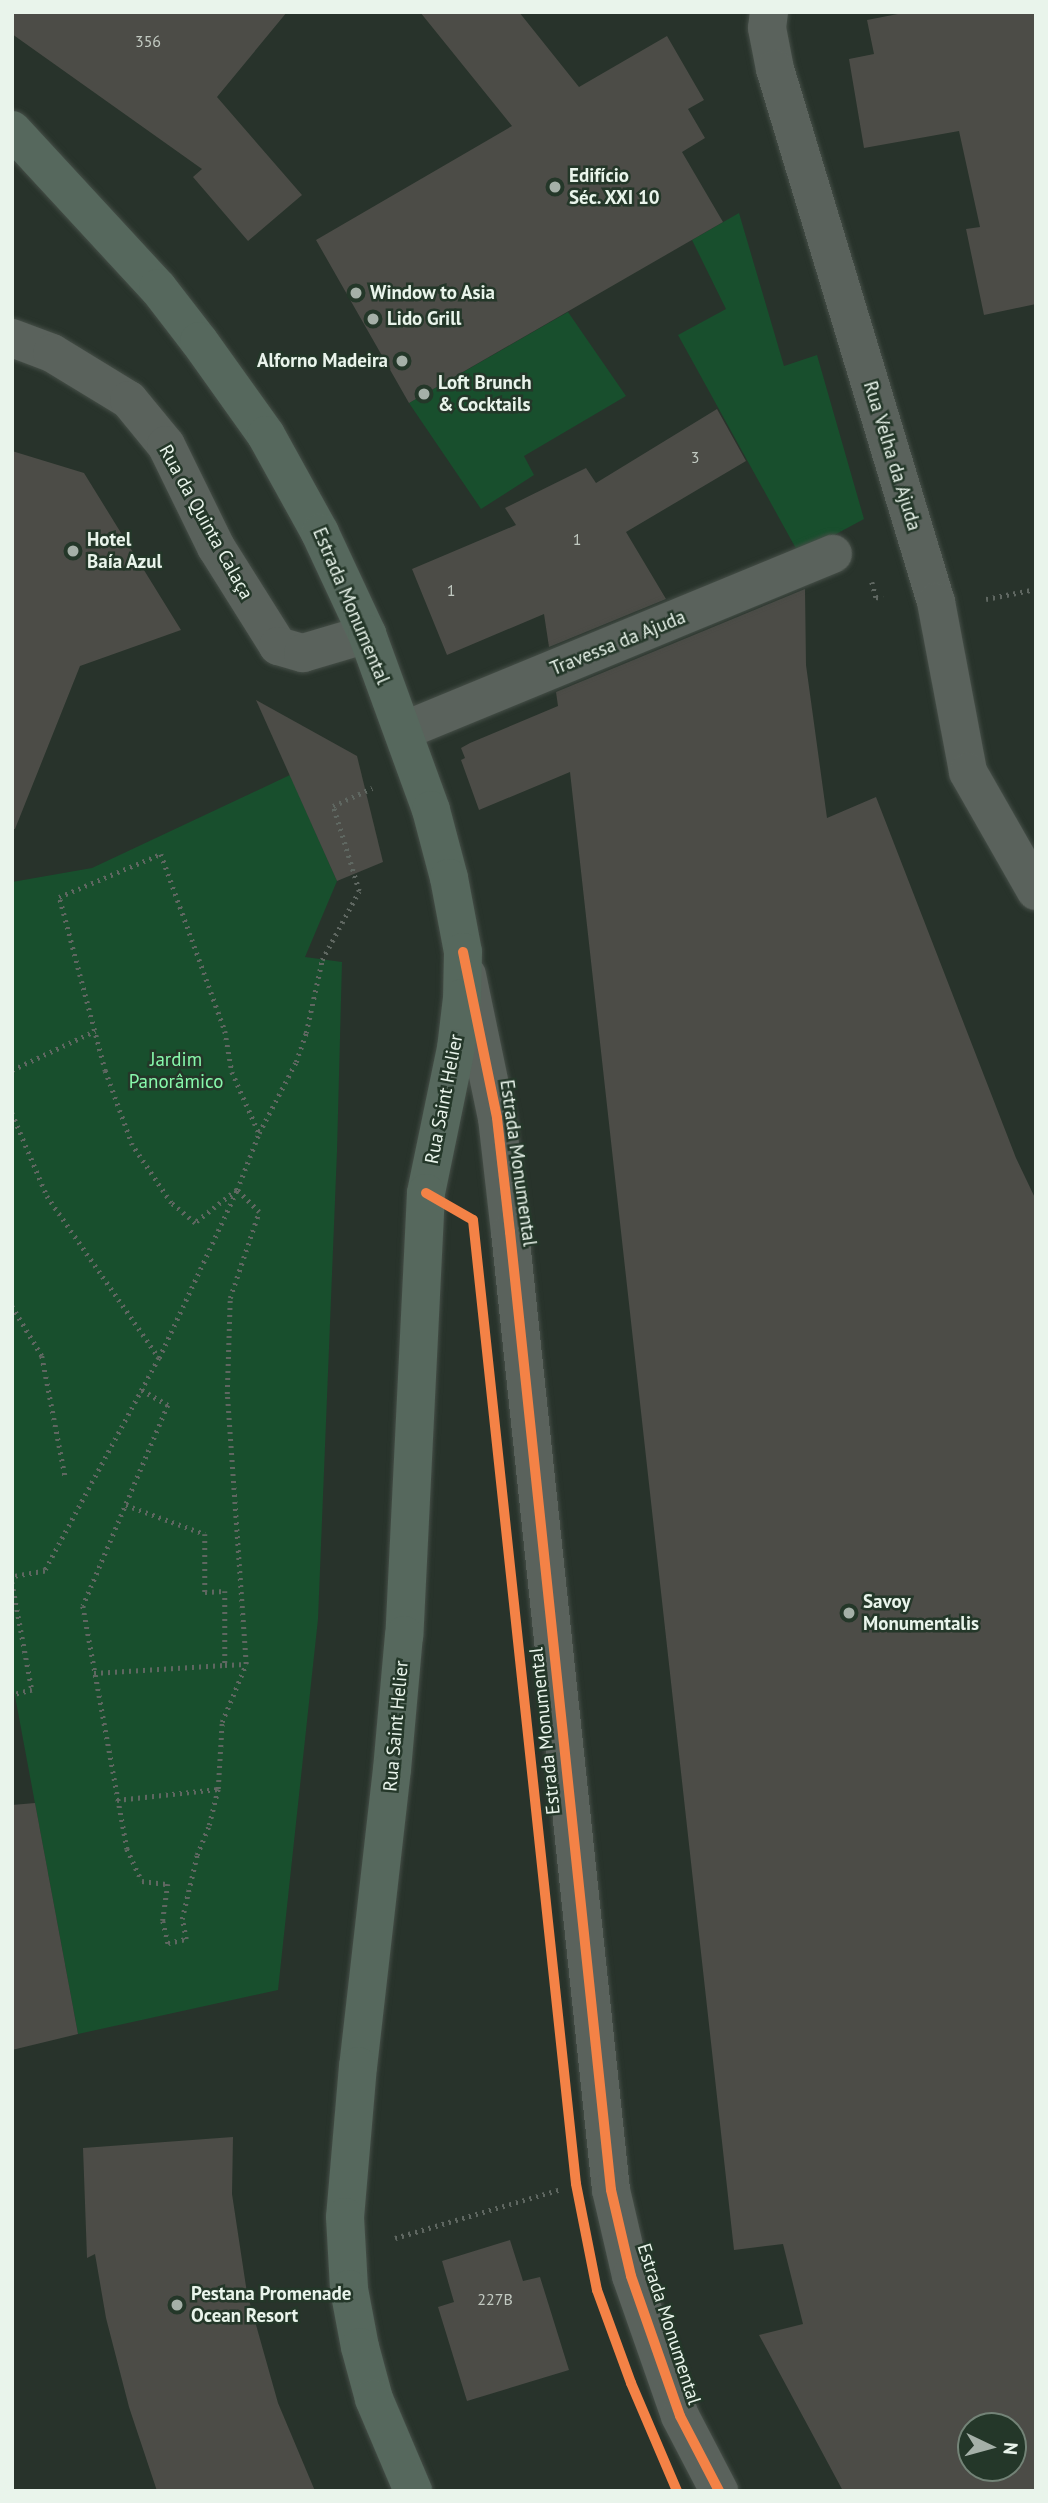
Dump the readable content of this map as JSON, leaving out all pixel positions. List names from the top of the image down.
{
  "streets": {
    "main road": ["Estrada Monumental", "Rua Saint Helier"],
    "street": ["Rua Velha da Ajuda", "Rua da Quinta Calaça", "Travessa da Ajuda"]
  },
  "crossings": [
    ["Rua da Quinta Calaça", "Estrada Monumental"],
    ["Estrada Monumental", "Travessa da Ajuda"],
    ["Estrada Monumental", "Rua Saint Helier"]
  ],
  "parks": ["Jardim Panorâmico"],
  "places": [
    "Edifício Séc. XXI 10",
    "Window to Asia",
    "Lido Grill",
    "Alforno Madeira",
    "Loft Brunch & Cocktails",
    "Hotel Baía Azul",
    "Savoy Monumentalis",
    "Pestana Promenade Ocean Resort"
  ],
  "house_numbers": [
    "356",
    "3",
    "1",
    "1",
    "227B"
  ],
  "north": "right"
}
